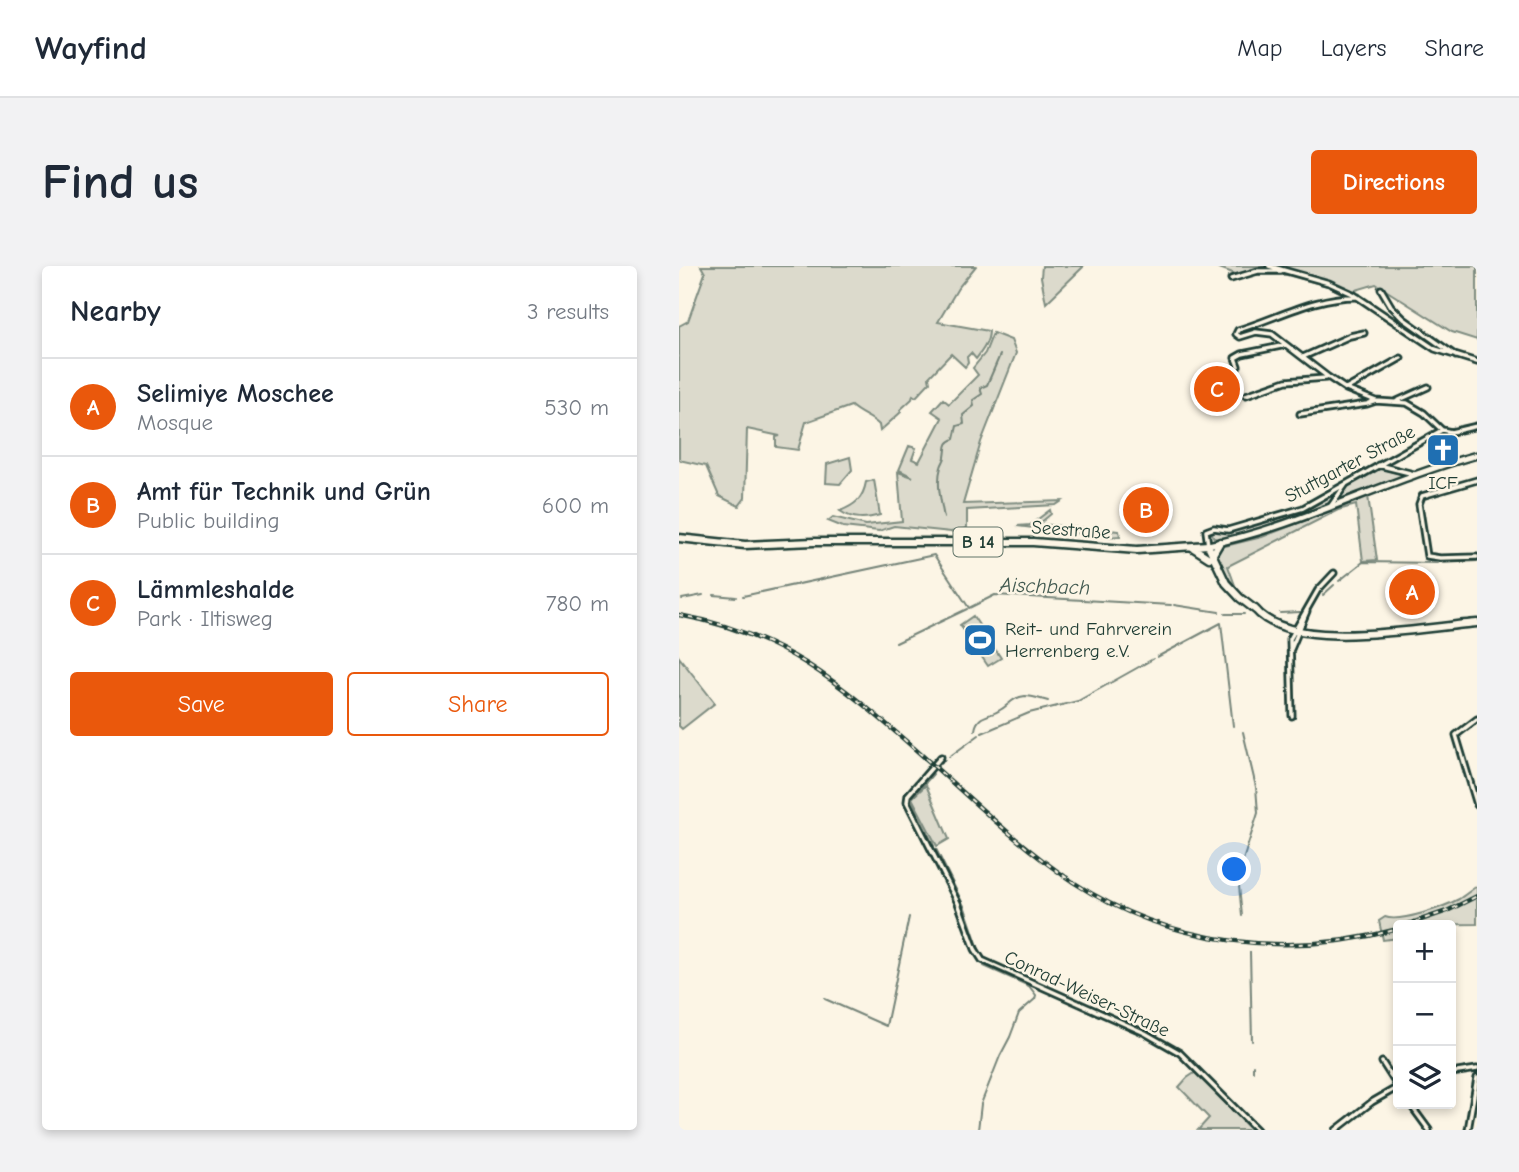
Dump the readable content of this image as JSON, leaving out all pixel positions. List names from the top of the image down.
{
  "streets": {
    "main road": ["Seestraße", "B 14"],
    "street": ["Stuttgarter Straße", "Conrad-Weiser-Straße"]
  },
  "crossings": [
    ["Stuttgarter Straße", "Seestraße"]
  ],
  "water": ["Aischbach"],
  "places": {
    "church": ["ICF"],
    "sports": ["Reit- und Fahrverein Herrenberg e.V."]
  },
  "page": {
    "header": "Wayfind",
    "nav": ["Map", "Layers", "Share"],
    "buttons": [
      "Directions",
      ["Save", "Share"]
    ],
    "title": "Find us",
    "heading": ["Nearby", "3 results"],
    "list": [
      {
        "mark": "A",
        "name": "Selimiye Moschee",
        "note": "Mosque",
        "value": "530 m"
      },
      {
        "mark": "B",
        "name": "Amt für Technik und Grün",
        "note": "Public building",
        "value": "600 m"
      },
      {
        "mark": "C",
        "name": "Lämmleshalde",
        "note": "Park · Iltisweg",
        "value": "780 m"
      }
    ],
    "pins": ["C", "B", "A"],
    "map_buttons": ["+", "−"]
  }
}
